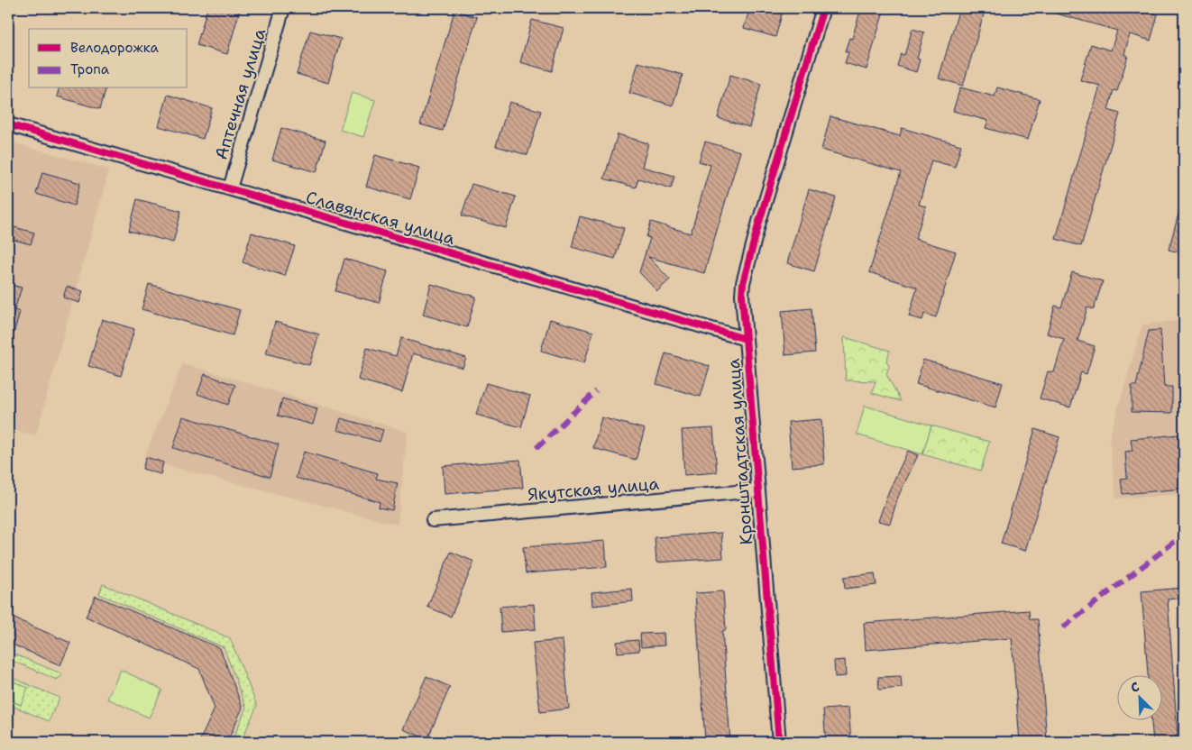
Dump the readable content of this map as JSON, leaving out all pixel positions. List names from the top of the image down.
{
  "streets": {
    "street": [
      "Аптечная улица",
      "Славянская улица",
      "Кронштадтская улица",
      "Якутская улица"
    ]
  },
  "crossings": [
    ["Аптечная улица", "Славянская улица"],
    ["Славянская улица", "Кронштадтская улица"],
    ["Кронштадтская улица", "Якутская улица"]
  ],
  "legend": ["Велодорожка", "Тропа"],
  "north": "top left"
}
